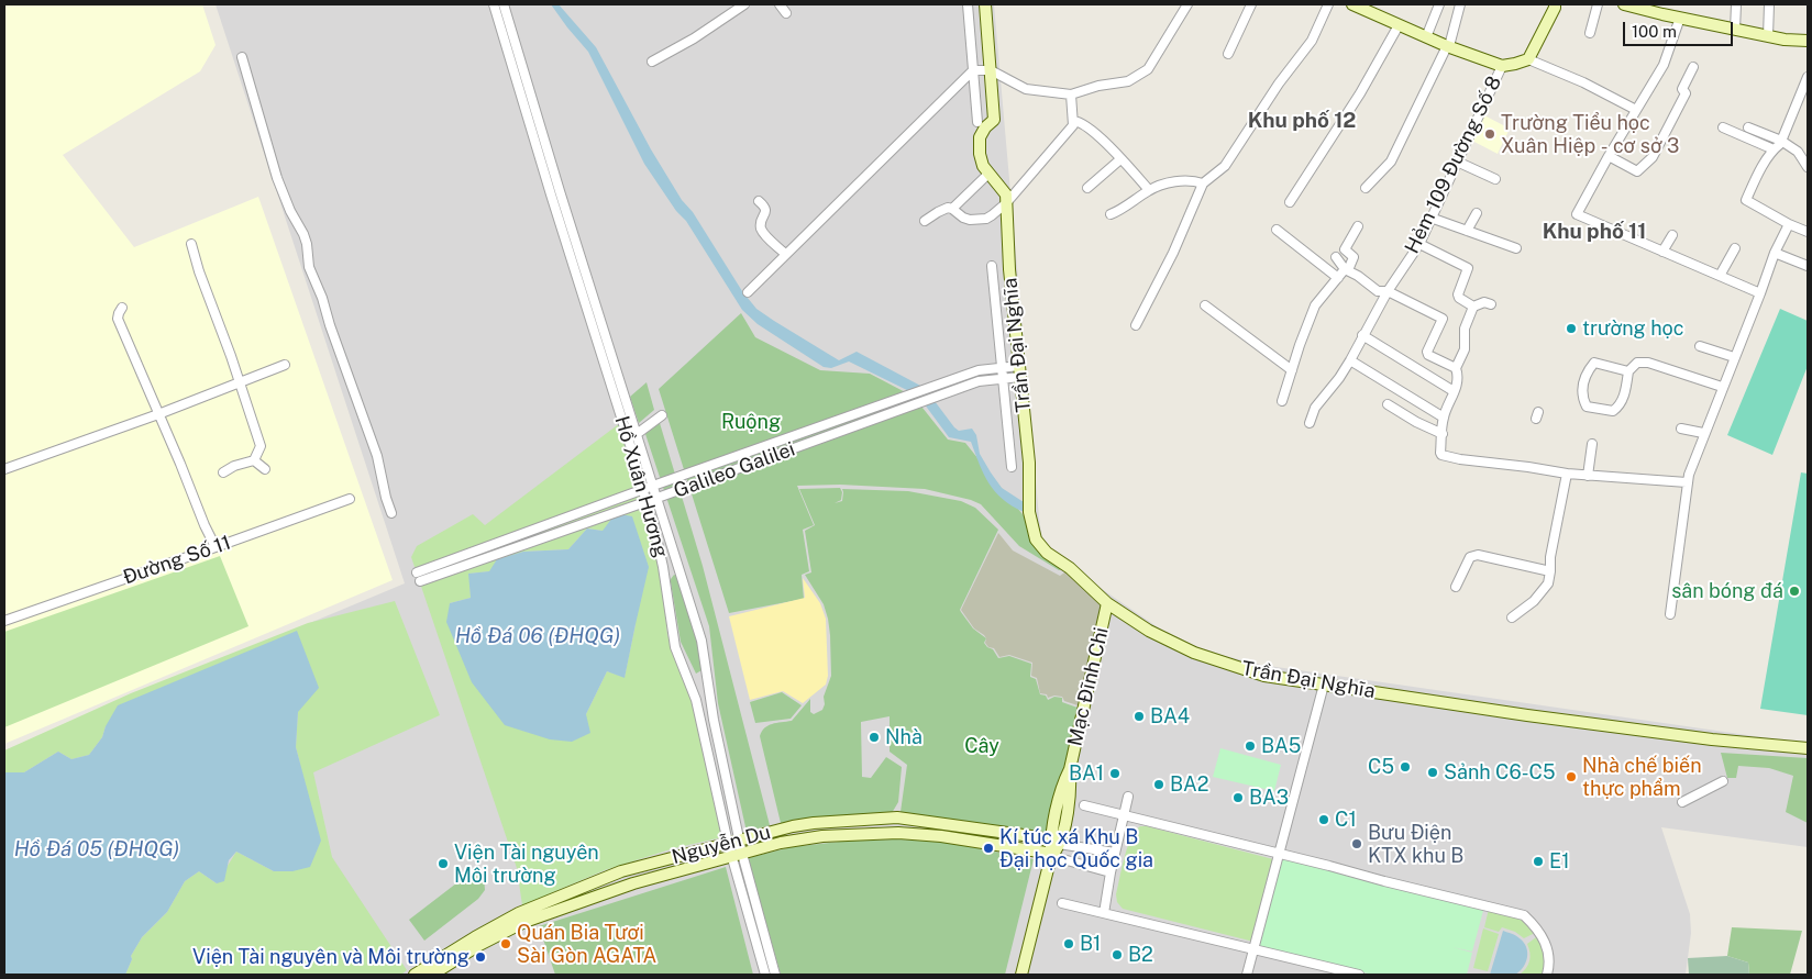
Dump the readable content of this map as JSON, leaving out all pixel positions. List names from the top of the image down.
{
  "streets": {
    "street": [
      "Hẻm 109 Đường Số 8",
      "Trần Đại Nghĩa",
      "Galileo Galilei",
      "Hồ Xuân Hương",
      "Đường Số 11",
      "Mạc Đĩnh Chi",
      "Nguyễn Du"
    ]
  },
  "crossings": [
    ["Trần Đại Nghĩa", "Galileo Galilei"],
    ["Trần Đại Nghĩa", "Mạc Đĩnh Chi"],
    ["Galileo Galilei", "Hồ Xuân Hương"],
    ["Hồ Xuân Hương", "Nguyễn Du"],
    ["Mạc Đĩnh Chi", "Nguyễn Du"]
  ],
  "districts": ["Khu phố 12", "Khu phố 11"],
  "water": ["Hồ Đá 06 (ĐHQG)", "Hồ Đá 05 (ĐHQG)"],
  "parks": ["Ruộng", "Cây"],
  "places": [
    "Trường Tiểu học Xuân Hiệp - cơ sở 3",
    "trường học",
    "sân bóng đá",
    "BA4",
    "Nhà",
    "BA5",
    "C5",
    "Sảnh C6-C5",
    "BA1",
    "Nhà chế biến thực phẩm",
    "BA2",
    "BA3",
    "C1",
    "Bưu Điện KTX khu B",
    "Kí túc xá Khu B Đại học Quốc gia",
    "E1",
    "Viện Tài nguyên Môi trường",
    "Quán Bia Tươi Sài Gòn AGATA",
    "B1",
    "B2",
    "Viện Tài nguyên và Môi trường"
  ],
  "scale_bar": "100 m"
}
